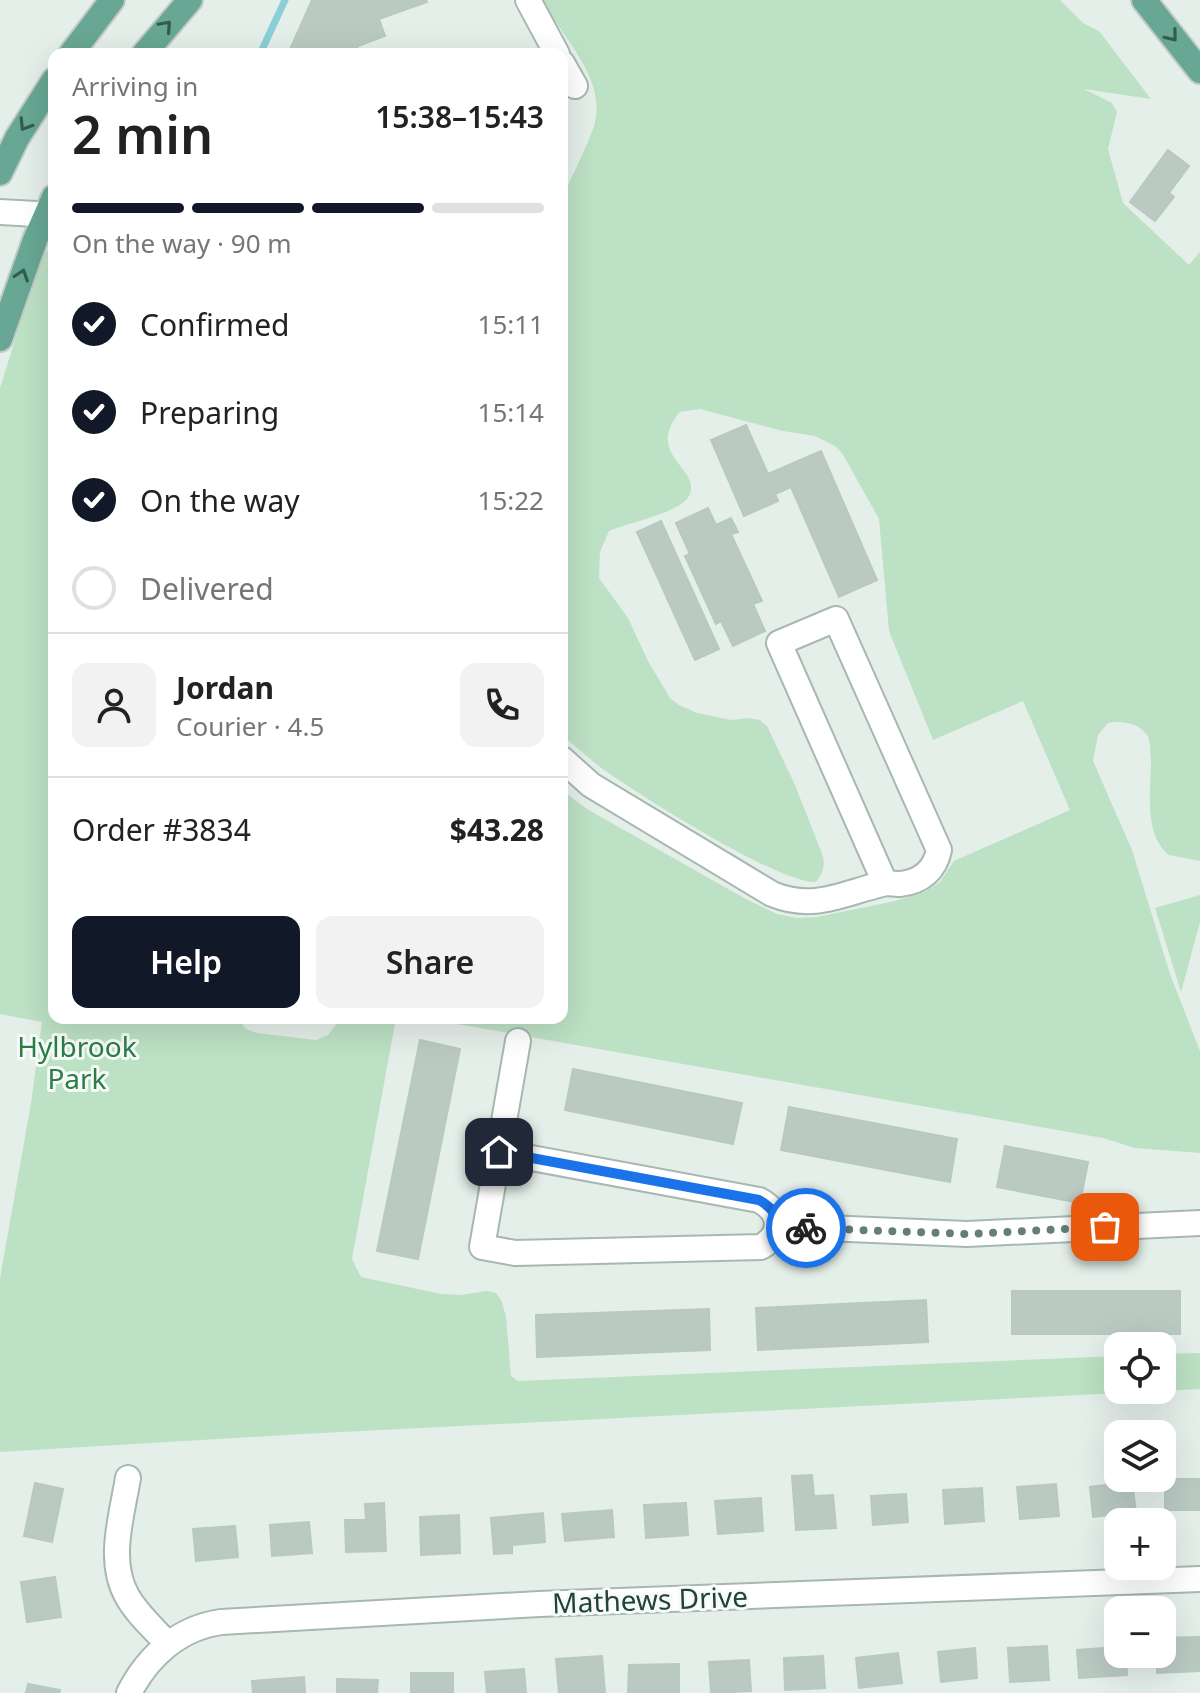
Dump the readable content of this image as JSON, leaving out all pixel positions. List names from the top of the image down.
{
  "streets": {
    "street": ["Mathews Drive"]
  },
  "parks": ["Hylbrook Park"],
  "page": {
    "heading": ["2 min", "Arriving in", "15:38–15:43"],
    "panel": [
      "Jordan",
      "Courier · 4.5",
      "Order #3834",
      "$43.28"
    ],
    "bar": "On the way · 90 m",
    "list": [
      ["Confirmed", "15:11"],
      ["Preparing", "15:14"],
      ["On the way", "15:22"],
      "Delivered"
    ],
    "buttons": ["Help", "Share"],
    "map_buttons": ["+", "−"]
  }
}
